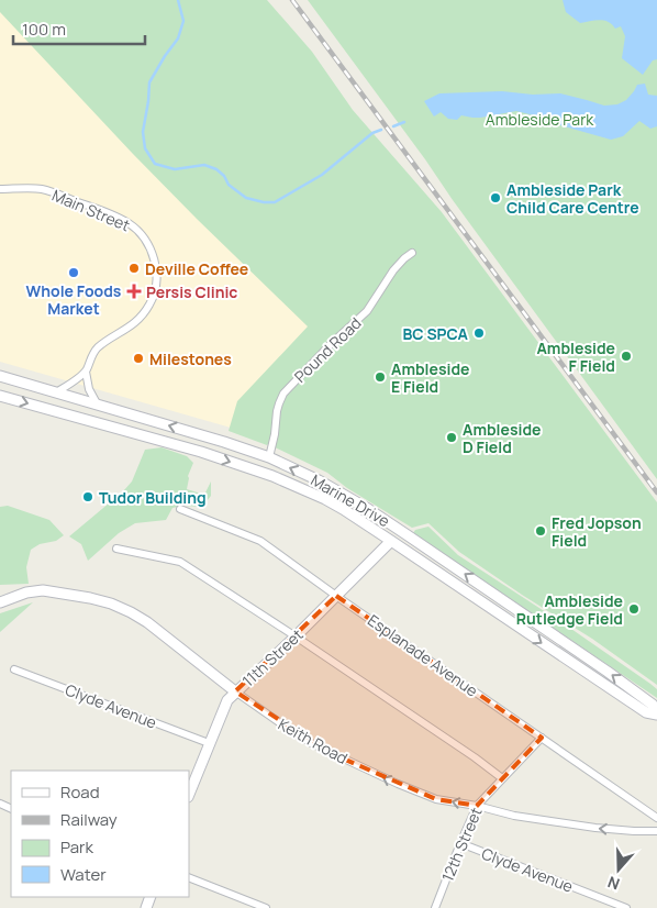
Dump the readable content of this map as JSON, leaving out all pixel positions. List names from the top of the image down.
{
  "streets": {
    "main road": ["Marine Drive", "11th Street", "Keith Road"],
    "street": [
      "Main Street",
      "Pound Road",
      "Esplanade Avenue",
      "Clyde Avenue",
      "12th Street"
    ]
  },
  "crossings": [
    ["Main Street", "Marine Drive"],
    ["Pound Road", "Marine Drive"],
    ["Marine Drive", "11th Street"],
    ["Esplanade Avenue", "11th Street"],
    ["Esplanade Avenue", "12th Street"],
    ["11th Street", "Clyde Avenue"],
    ["11th Street", "Keith Road"],
    ["Clyde Avenue", "12th Street"],
    ["Keith Road", "12th Street"]
  ],
  "one_way": ["Keith Road"],
  "parks": ["Ambleside Park"],
  "places": {
    "other": [
      "Ambleside Park Child Care Centre",
      "Deville Coffee",
      "Whole Foods Market",
      "BC SPCA",
      "Ambleside F Field",
      "Milestones",
      "Ambleside E Field",
      "Ambleside D Field",
      "Tudor Building",
      "Fred Jopson Field",
      "Ambleside Rutledge Field"
    ],
    "health": ["Persis Clinic"]
  },
  "legend": [
    "Road",
    "Railway",
    "Park",
    "Water"
  ],
  "scale_bar": "100 m",
  "north": "bottom"
}
